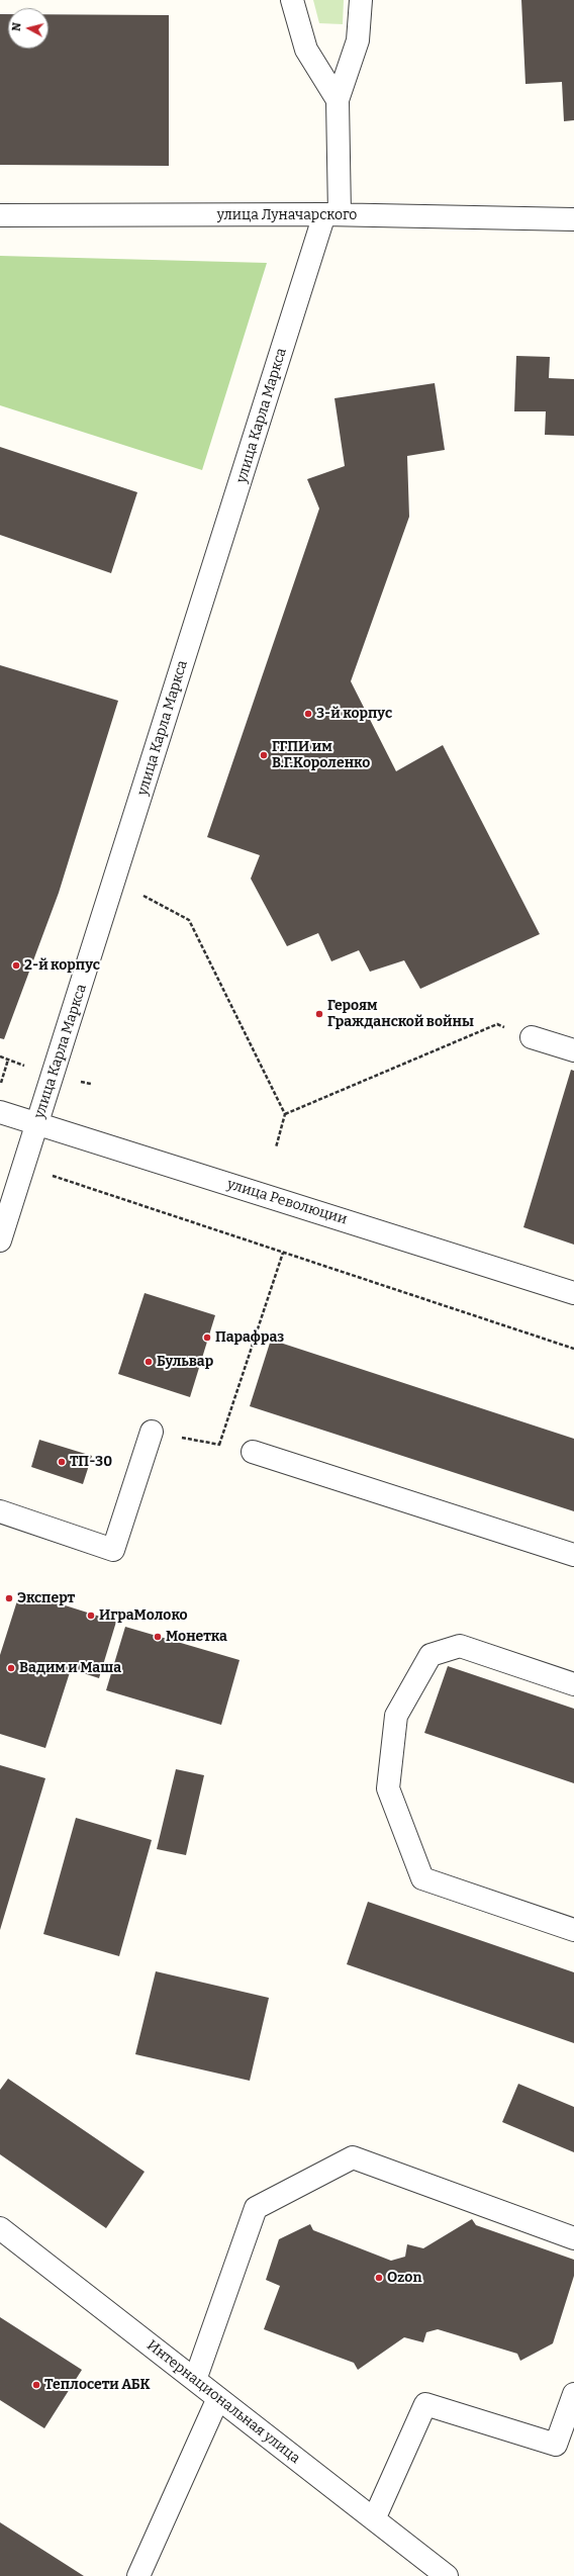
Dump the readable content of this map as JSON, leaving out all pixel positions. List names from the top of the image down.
{
  "streets": {
    "street": [
      "улица Луначарского",
      "улица Карла Маркса",
      "улица Революции",
      "Интернациональная улица"
    ]
  },
  "crossings": [
    ["улица Луначарского", "улица Карла Маркса"],
    ["улица Карла Маркса", "улица Революции"]
  ],
  "places": [
    "3-й корпус",
    "ГГПИ им В.Г.Короленко",
    "2-й корпус",
    "Героям Гражданской войны",
    "Парафраз",
    "Бульвар",
    "ТП-30",
    "Эксперт",
    "ИграМолоко",
    "Монетка",
    "Вадим и Маша",
    "Ozon",
    "Теплосети АБК"
  ],
  "north": "left"
}
